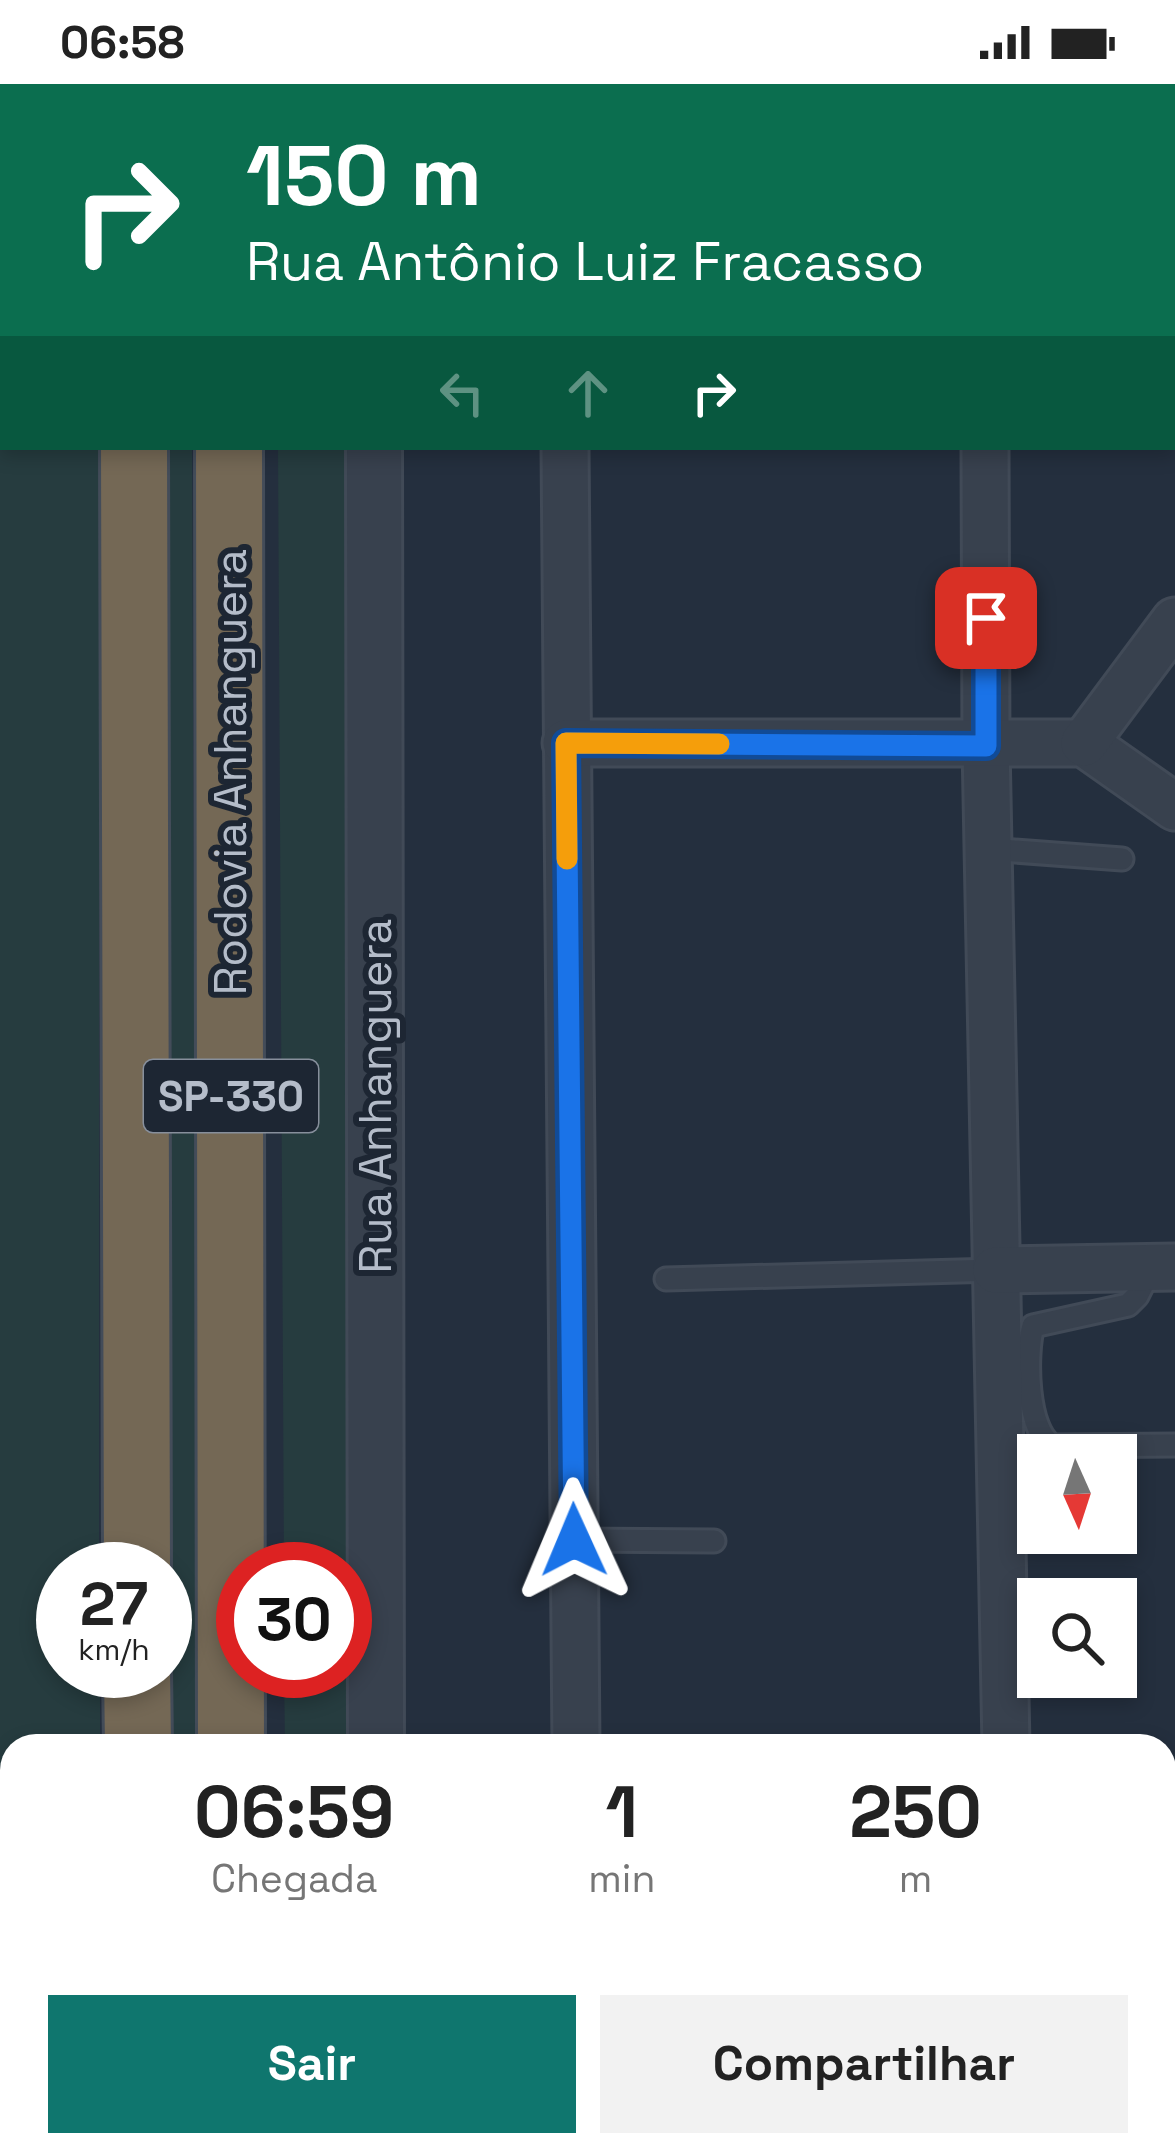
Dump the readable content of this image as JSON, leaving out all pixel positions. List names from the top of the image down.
{
  "streets": {
    "highway": ["Rodovia Anhanguera", "SP-330"],
    "street": ["Rua Anhanguera"]
  },
  "north": "bottom",
  "page": {
    "status": "06:58",
    "turn": ["150 m", "Rua Antônio Luiz Fracasso"],
    "speed": "27 km/h",
    "limit": "30",
    "eta": [
      "06:59",
      "Chegada",
      "1",
      "min",
      "250",
      "m"
    ],
    "buttons": ["Sair", "Compartilhar"]
  }
}
